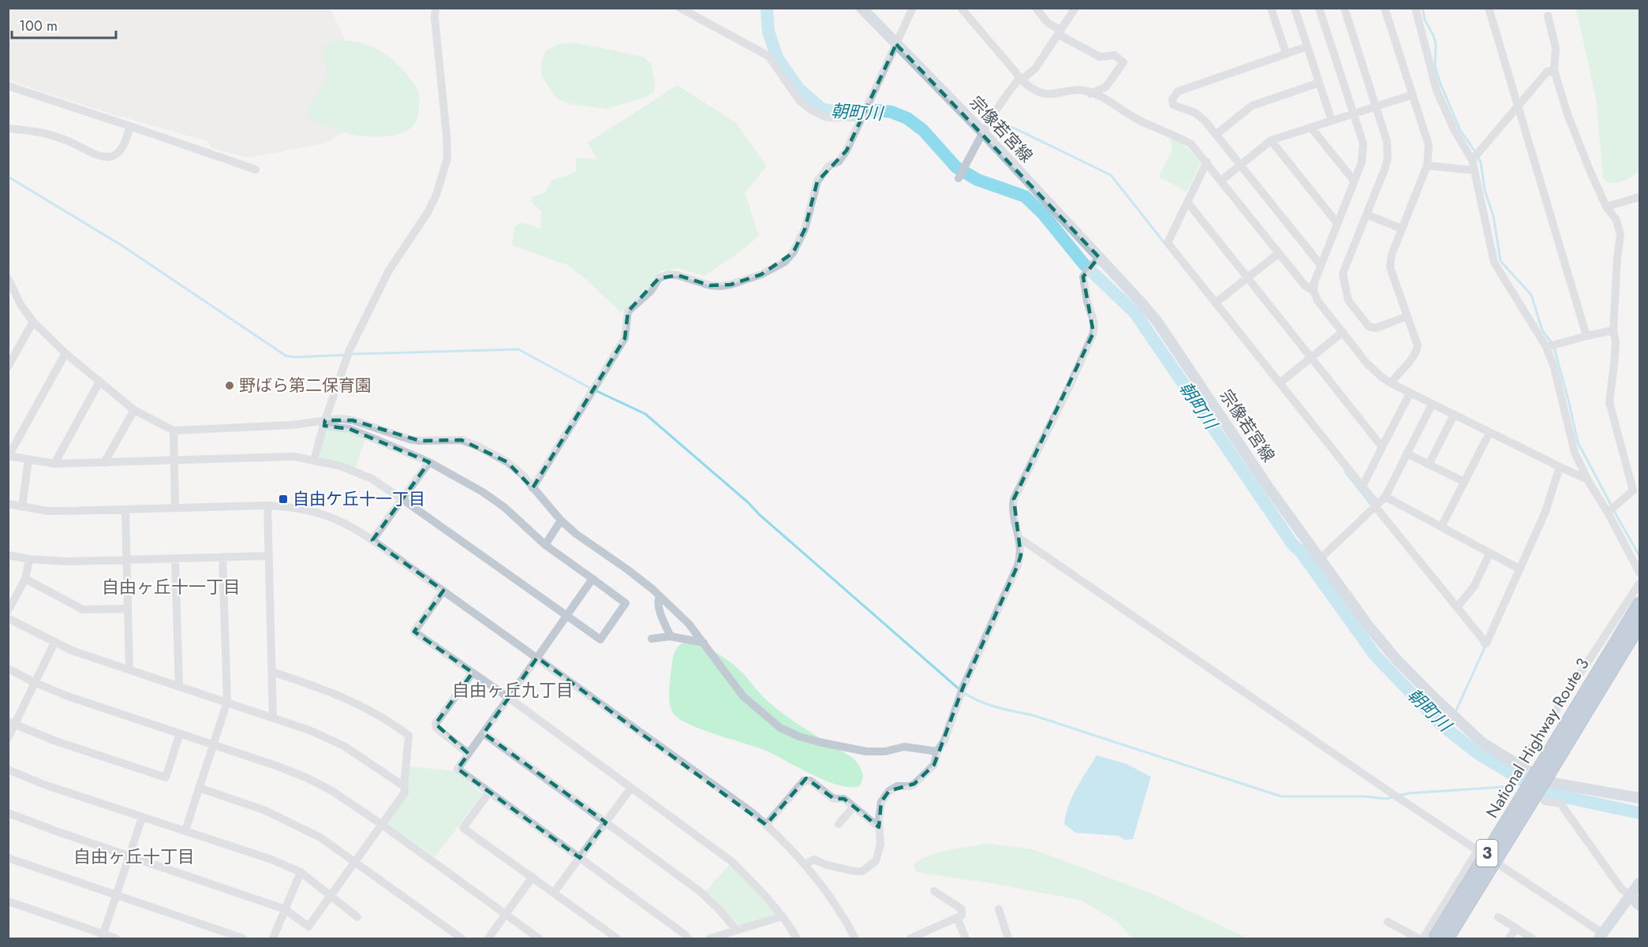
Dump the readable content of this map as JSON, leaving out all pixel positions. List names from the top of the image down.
{
  "streets": {
    "highway": ["National Highway Route 3", "3"],
    "main road": ["宗像若宮線"]
  },
  "districts": ["自由ヶ丘十一丁目", "自由ヶ丘九丁目", "自由ヶ丘十丁目"],
  "water": ["朝町川"],
  "places": {
    "other": ["野ばら第二保育園"],
    "transit": ["自由ケ丘十一丁目"]
  },
  "scale_bar": "100 m"
}
